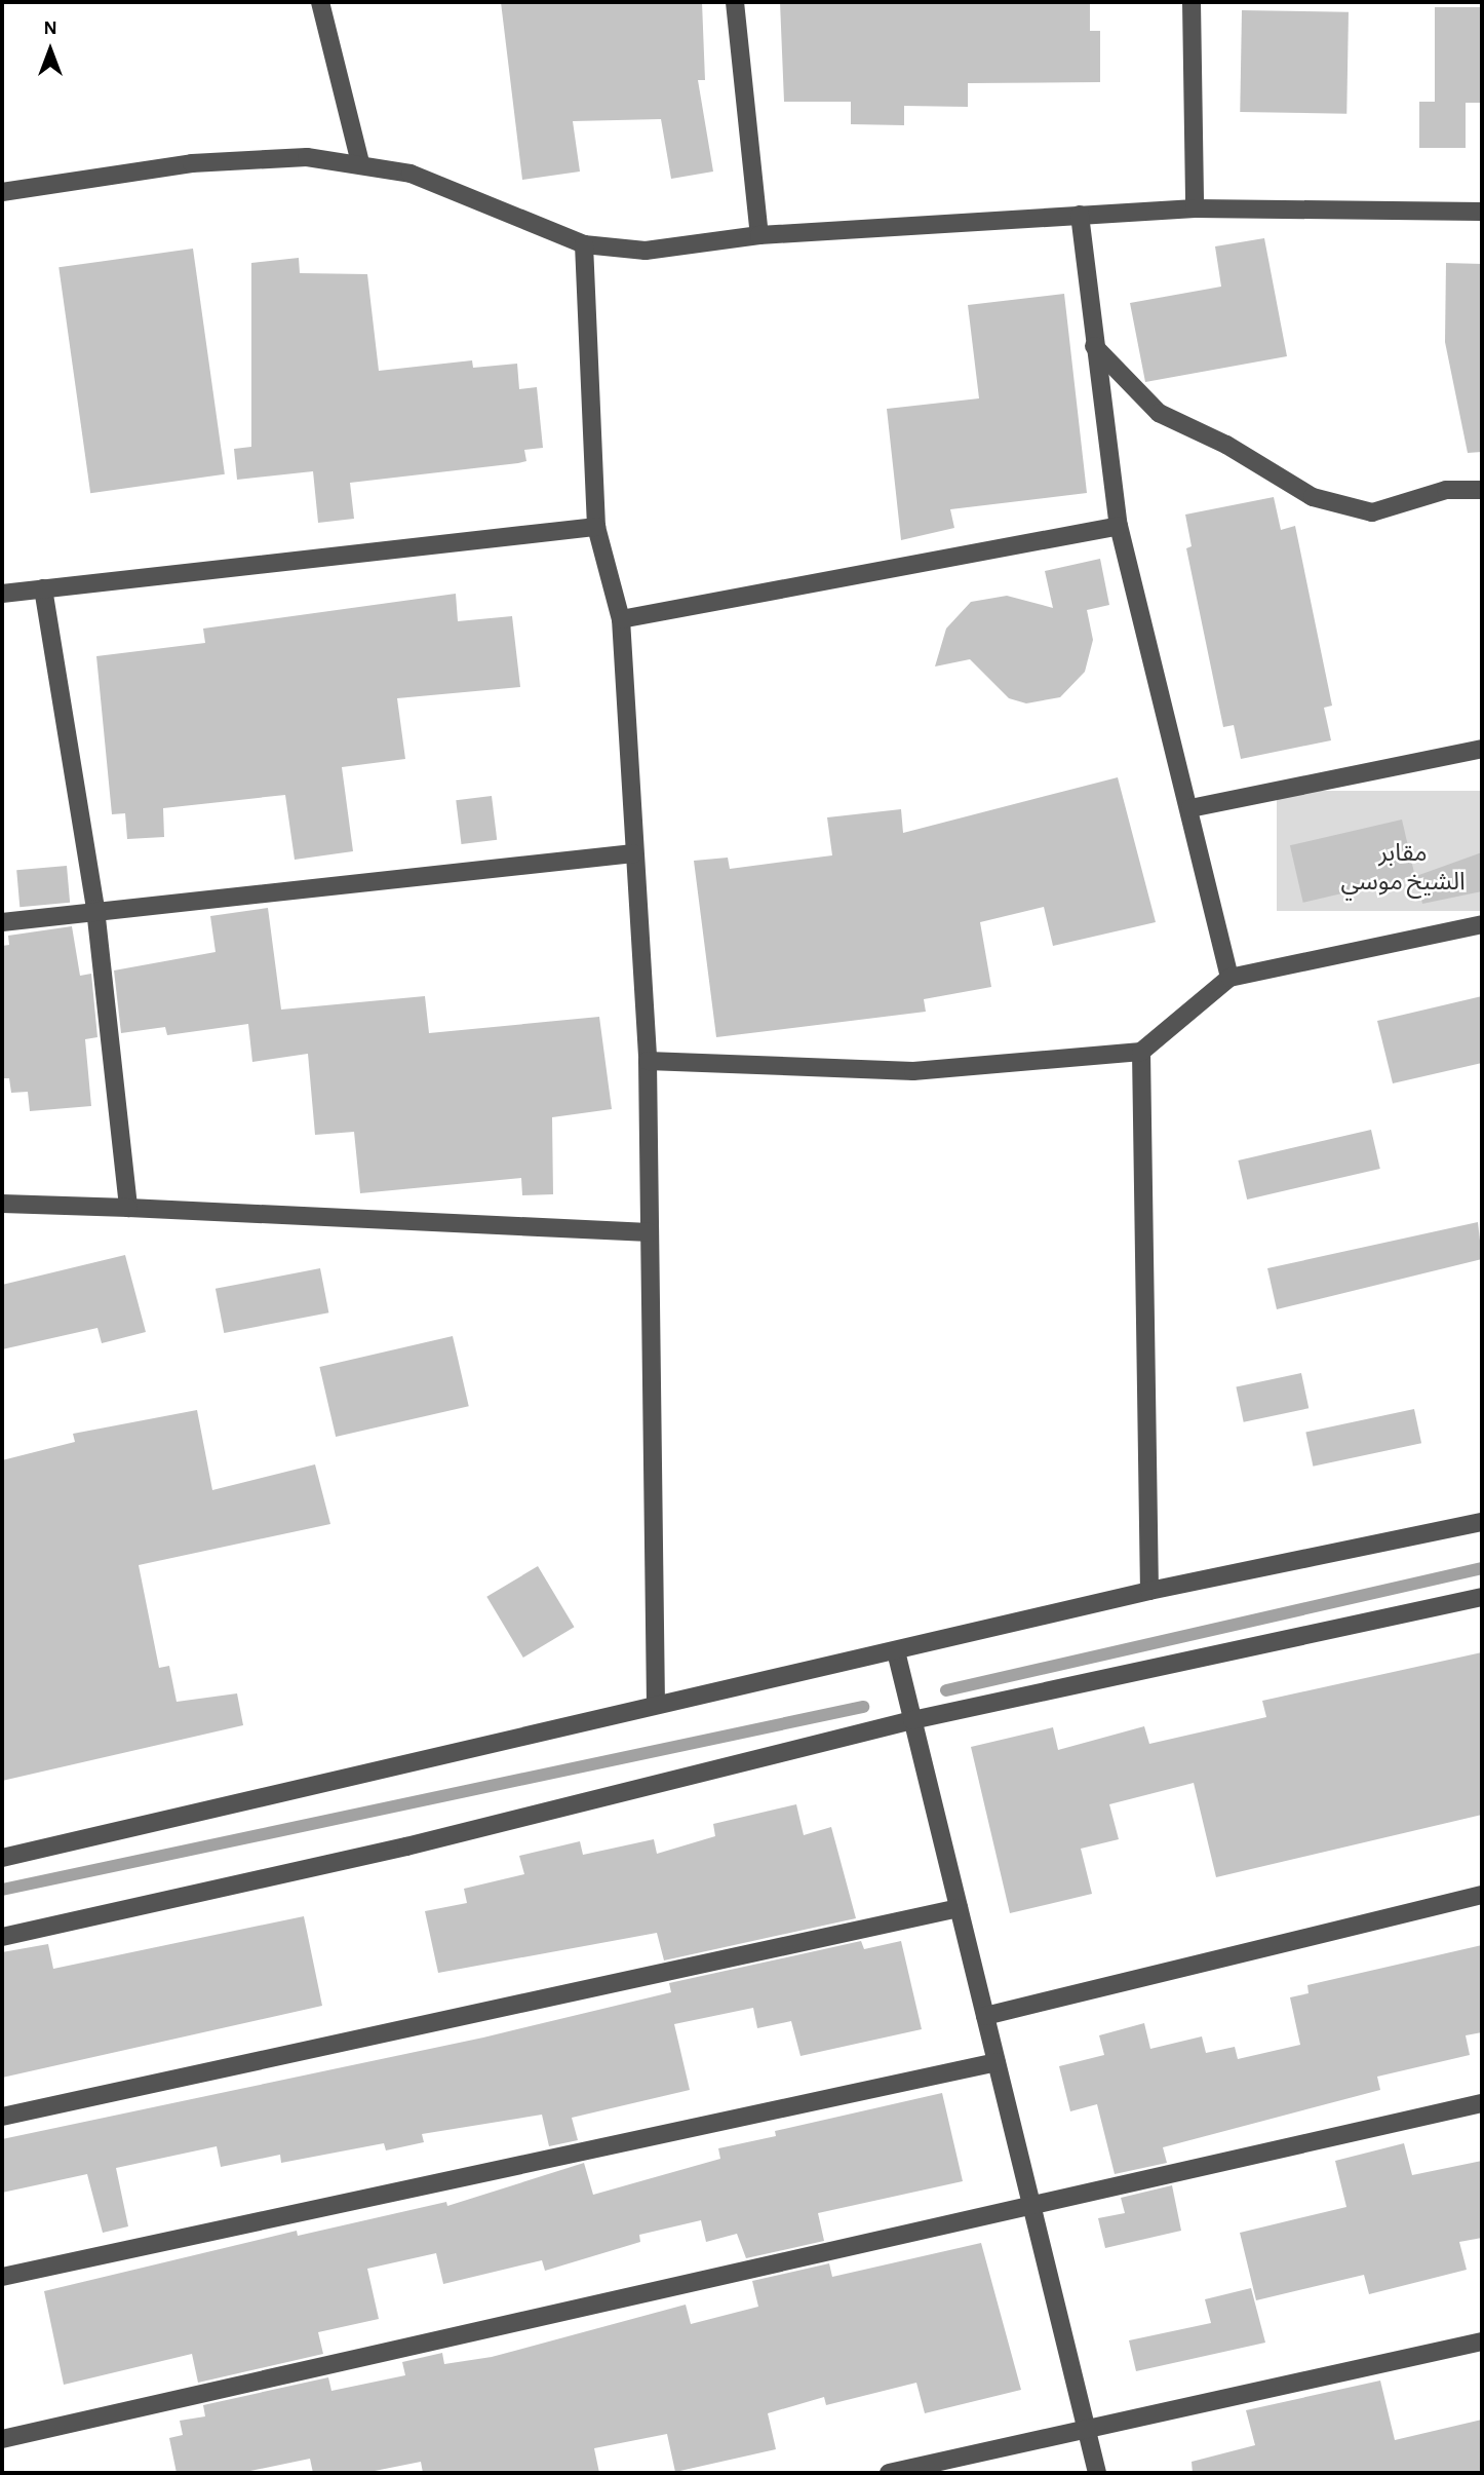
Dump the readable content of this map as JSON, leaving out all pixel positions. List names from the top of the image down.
{
  "parks": ["مقابر الشيخ موسي"],
  "north": "top"
}
